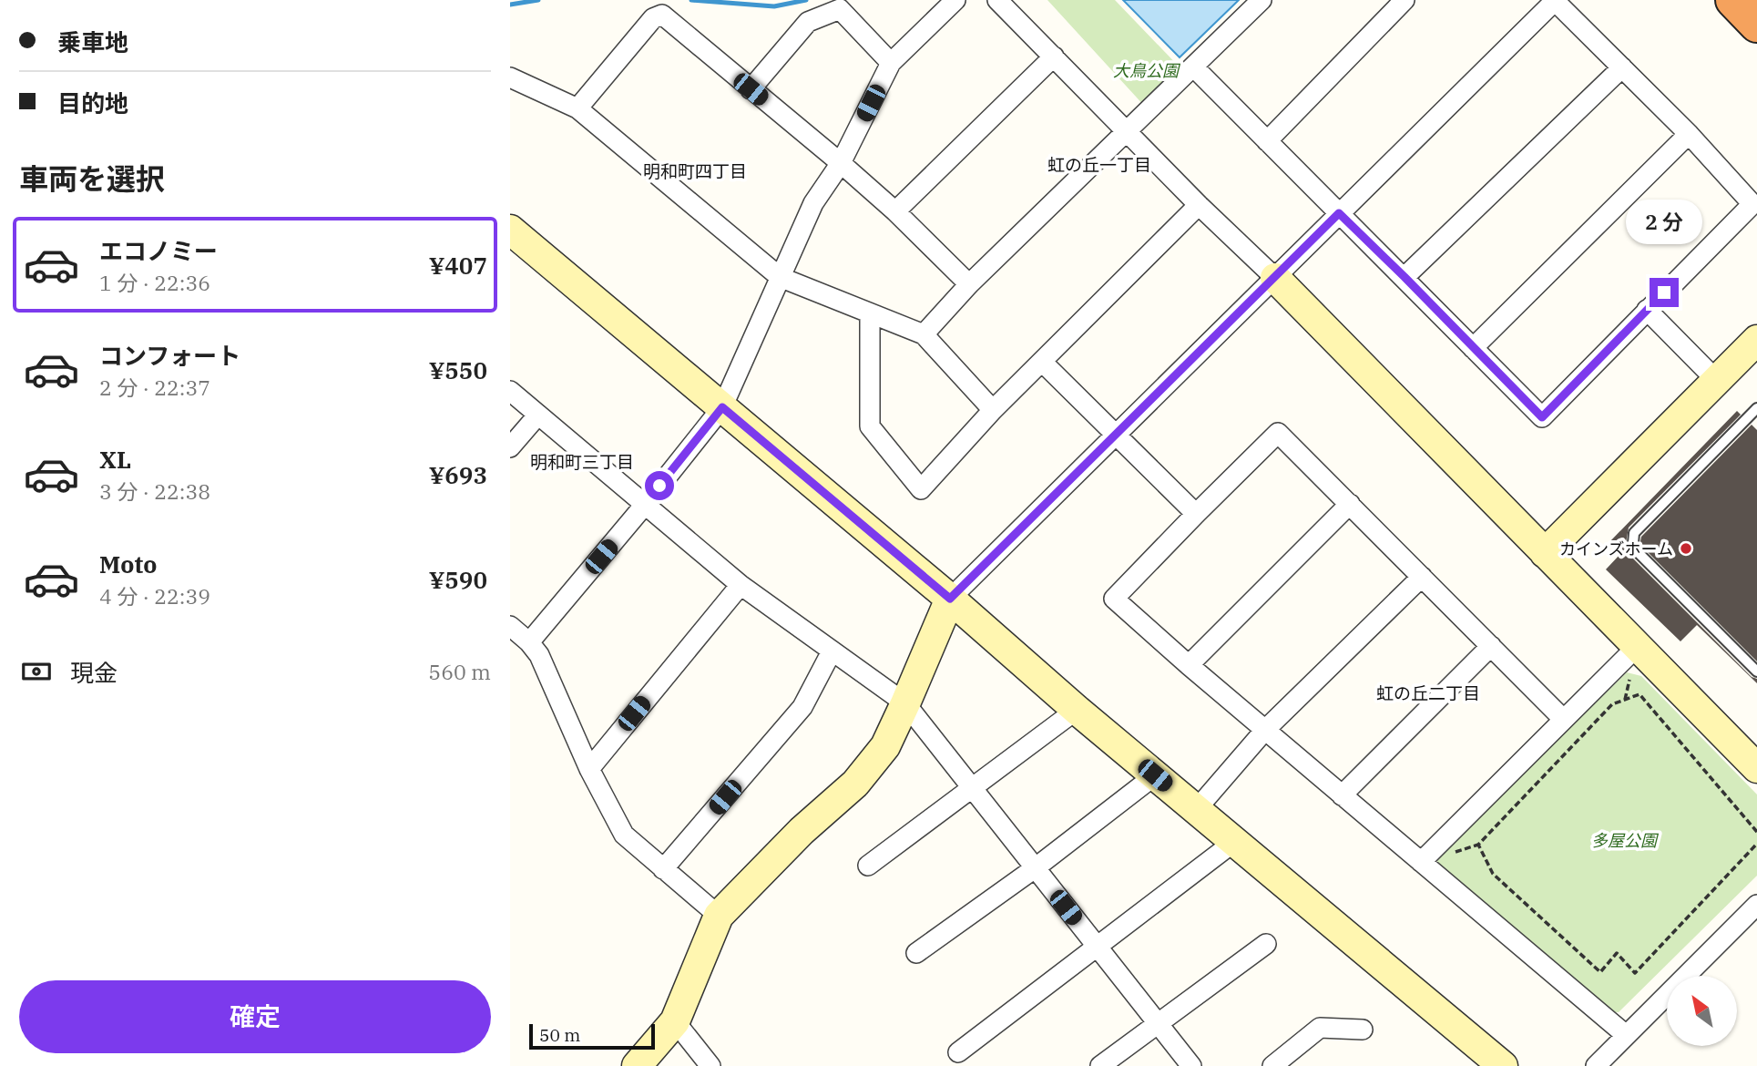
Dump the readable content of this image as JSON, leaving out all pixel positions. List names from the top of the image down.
{
  "districts": [
    "虹の丘一丁目",
    "明和町四丁目",
    "明和町三丁目",
    "虹の丘二丁目"
  ],
  "parks": ["大鳥公園", "多屋公園"],
  "places": ["カインズホーム"],
  "scale_bar": "50 m",
  "north": "top left",
  "page": {
    "banner": ["乗車地", "目的地"],
    "heading": "車両を選択",
    "bubble": "2 分",
    "list": [
      {
        "name": "エコノミー",
        "note": "1 分 · 22:36",
        "value": "¥407"
      },
      {
        "name": "コンフォート",
        "note": "2 分 · 22:37",
        "value": "¥550"
      },
      {
        "name": "XL",
        "note": "3 分 · 22:38",
        "value": "¥693"
      },
      {
        "name": "Moto",
        "note": "4 分 · 22:39",
        "value": "¥590"
      }
    ],
    "pay": ["現金", "560 m"],
    "buttons": "確定",
    "scale": "50 m"
  }
}
